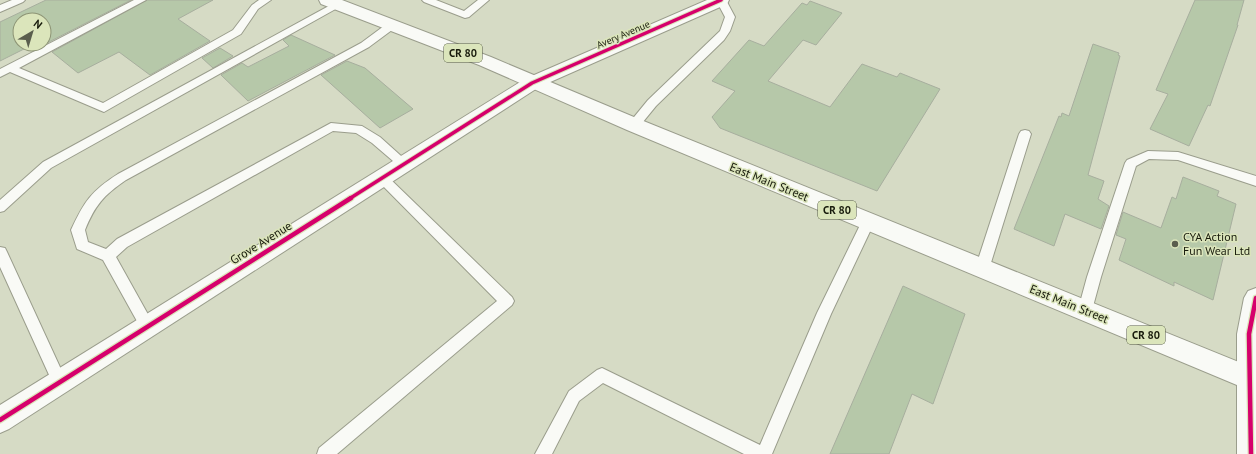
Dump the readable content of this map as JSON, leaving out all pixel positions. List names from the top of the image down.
{
  "streets": {
    "main road": [
      "Avery Avenue",
      "CR 80",
      "East Main Street",
      "Grove Avenue"
    ]
  },
  "crossings": [
    ["Avery Avenue", "East Main Street"],
    ["Avery Avenue", "Grove Avenue"],
    ["East Main Street", "Grove Avenue"]
  ],
  "places": ["CYA Action Fun Wear Ltd"],
  "north": "top right"
}
